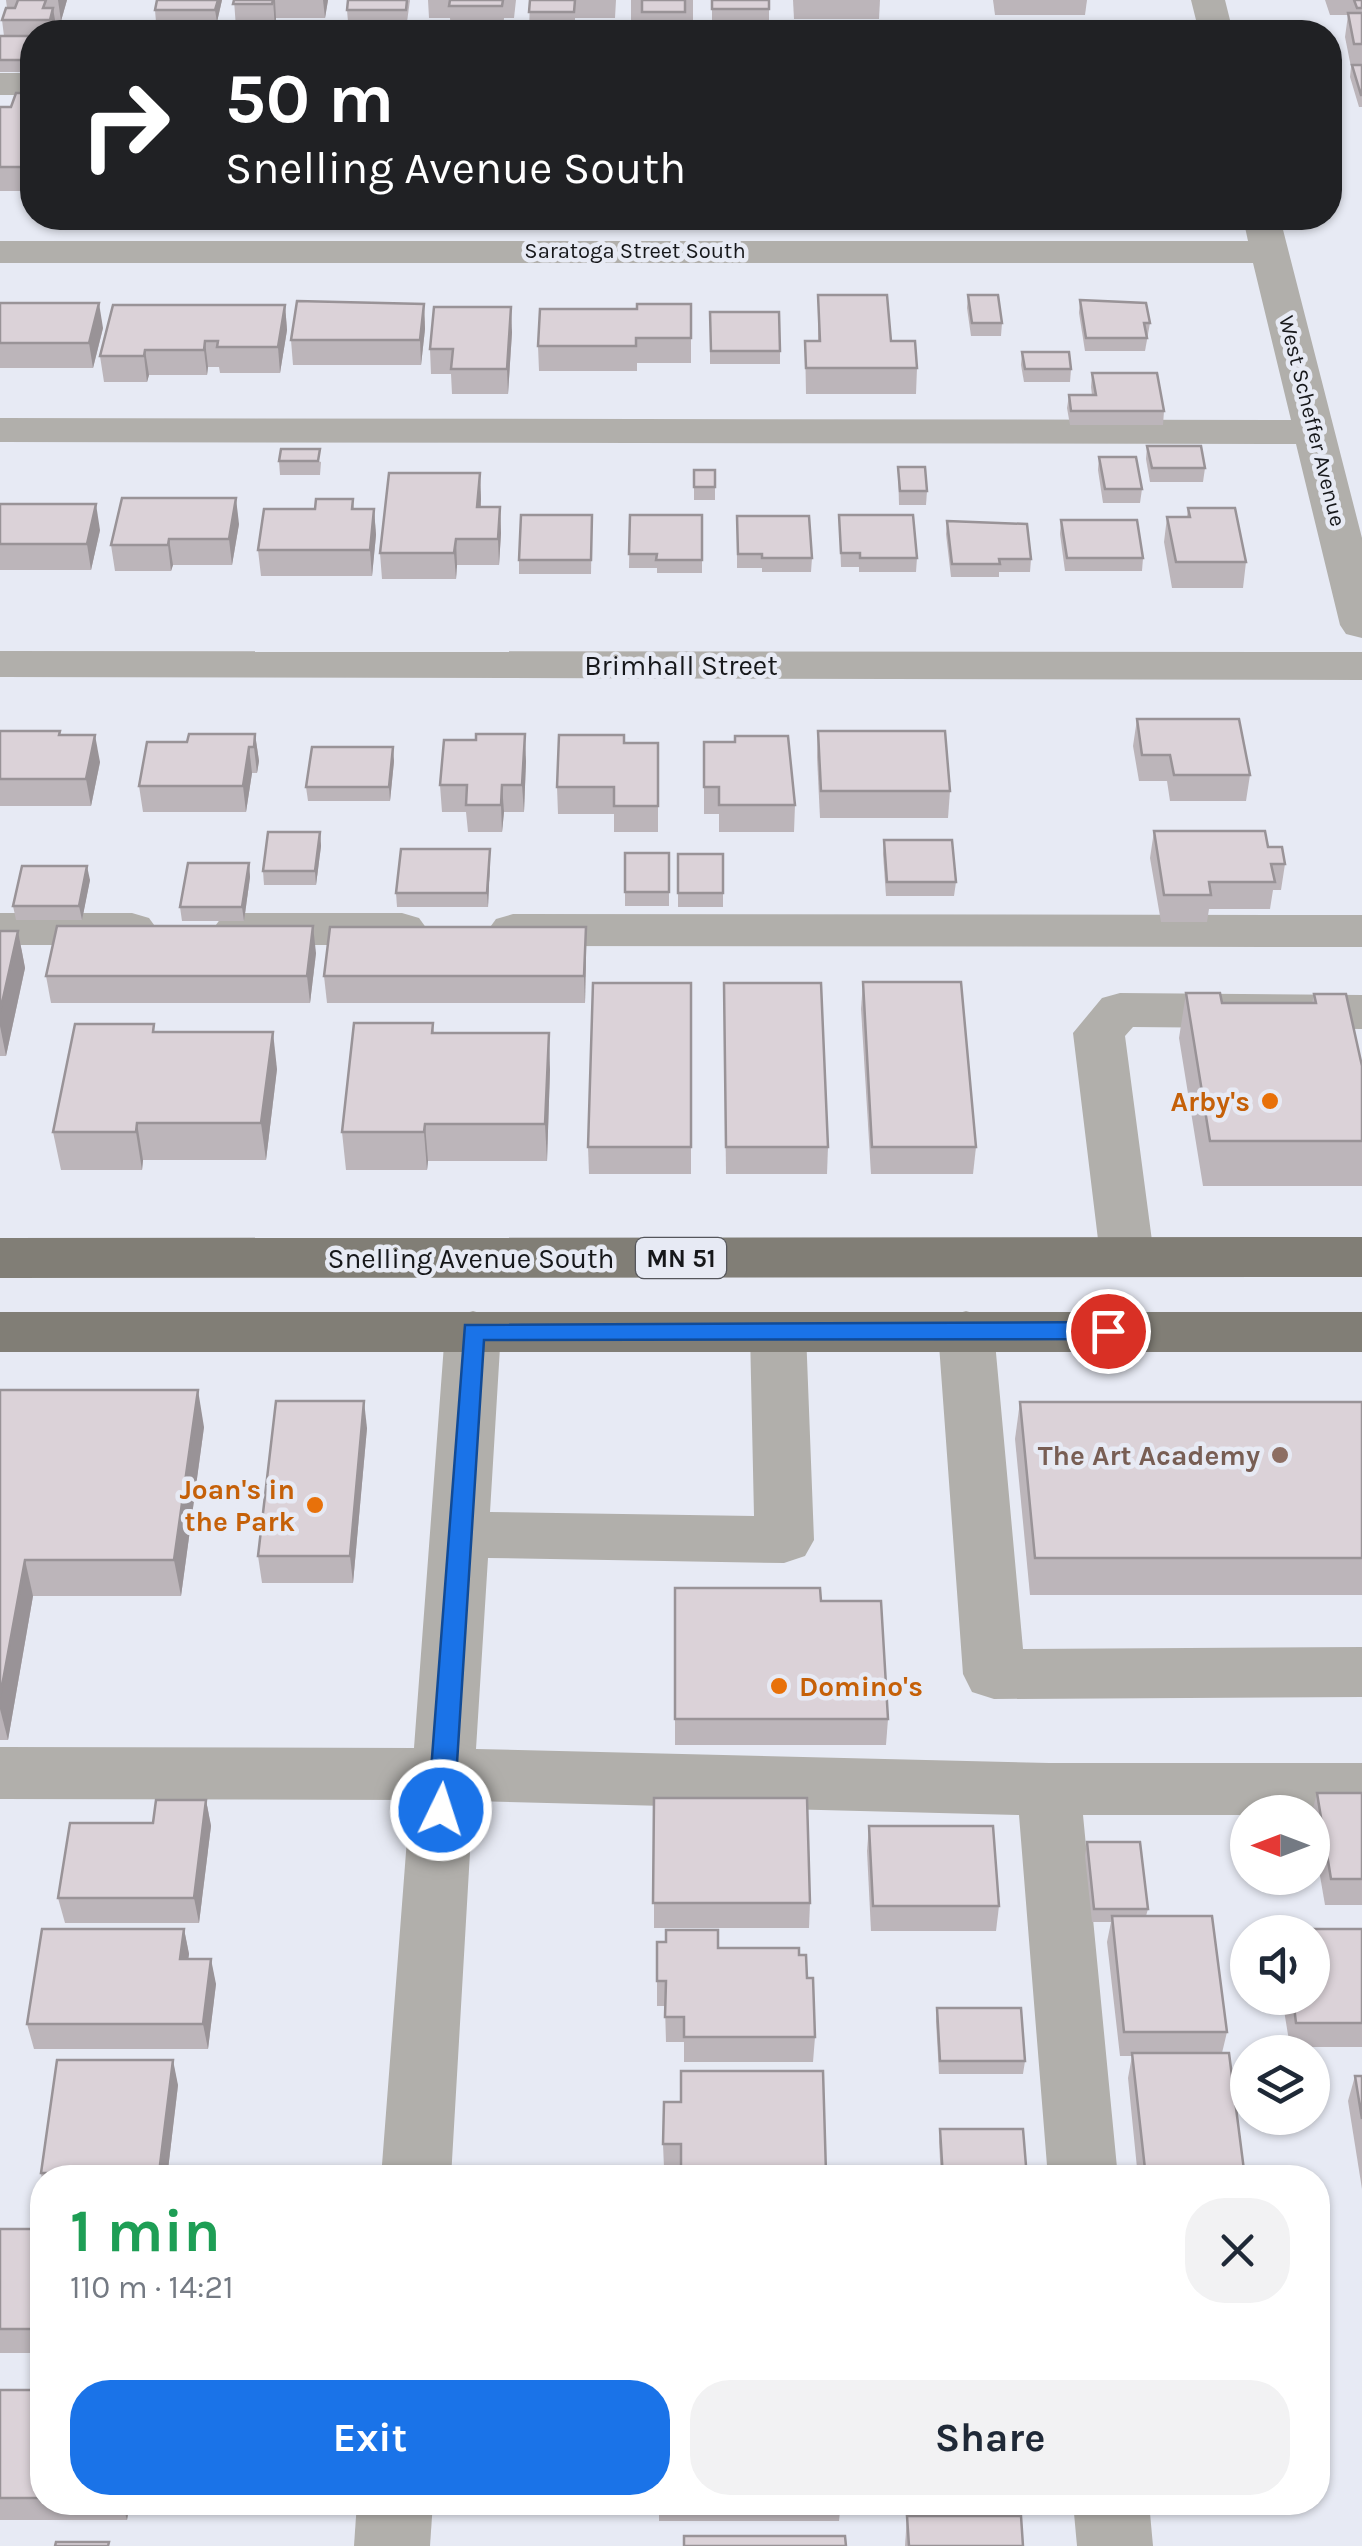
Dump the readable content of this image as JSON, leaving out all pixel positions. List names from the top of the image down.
{
  "streets": {
    "main road": ["Snelling Avenue South", "MN 51"],
    "street": ["Saratoga Street South", "West Scheffer Avenue", "Brimhall Street"]
  },
  "crossings": [
    ["Saratoga Street South", "West Scheffer Avenue"]
  ],
  "places": [
    "Arby's",
    "The Art Academy",
    "Joan's in the Park",
    "Domino's"
  ],
  "north": "left",
  "page": {
    "turn": ["50 m", "Snelling Avenue South"],
    "heading": ["1 min", "110 m · 14:21"],
    "buttons": ["Exit", "Share"]
  }
}
